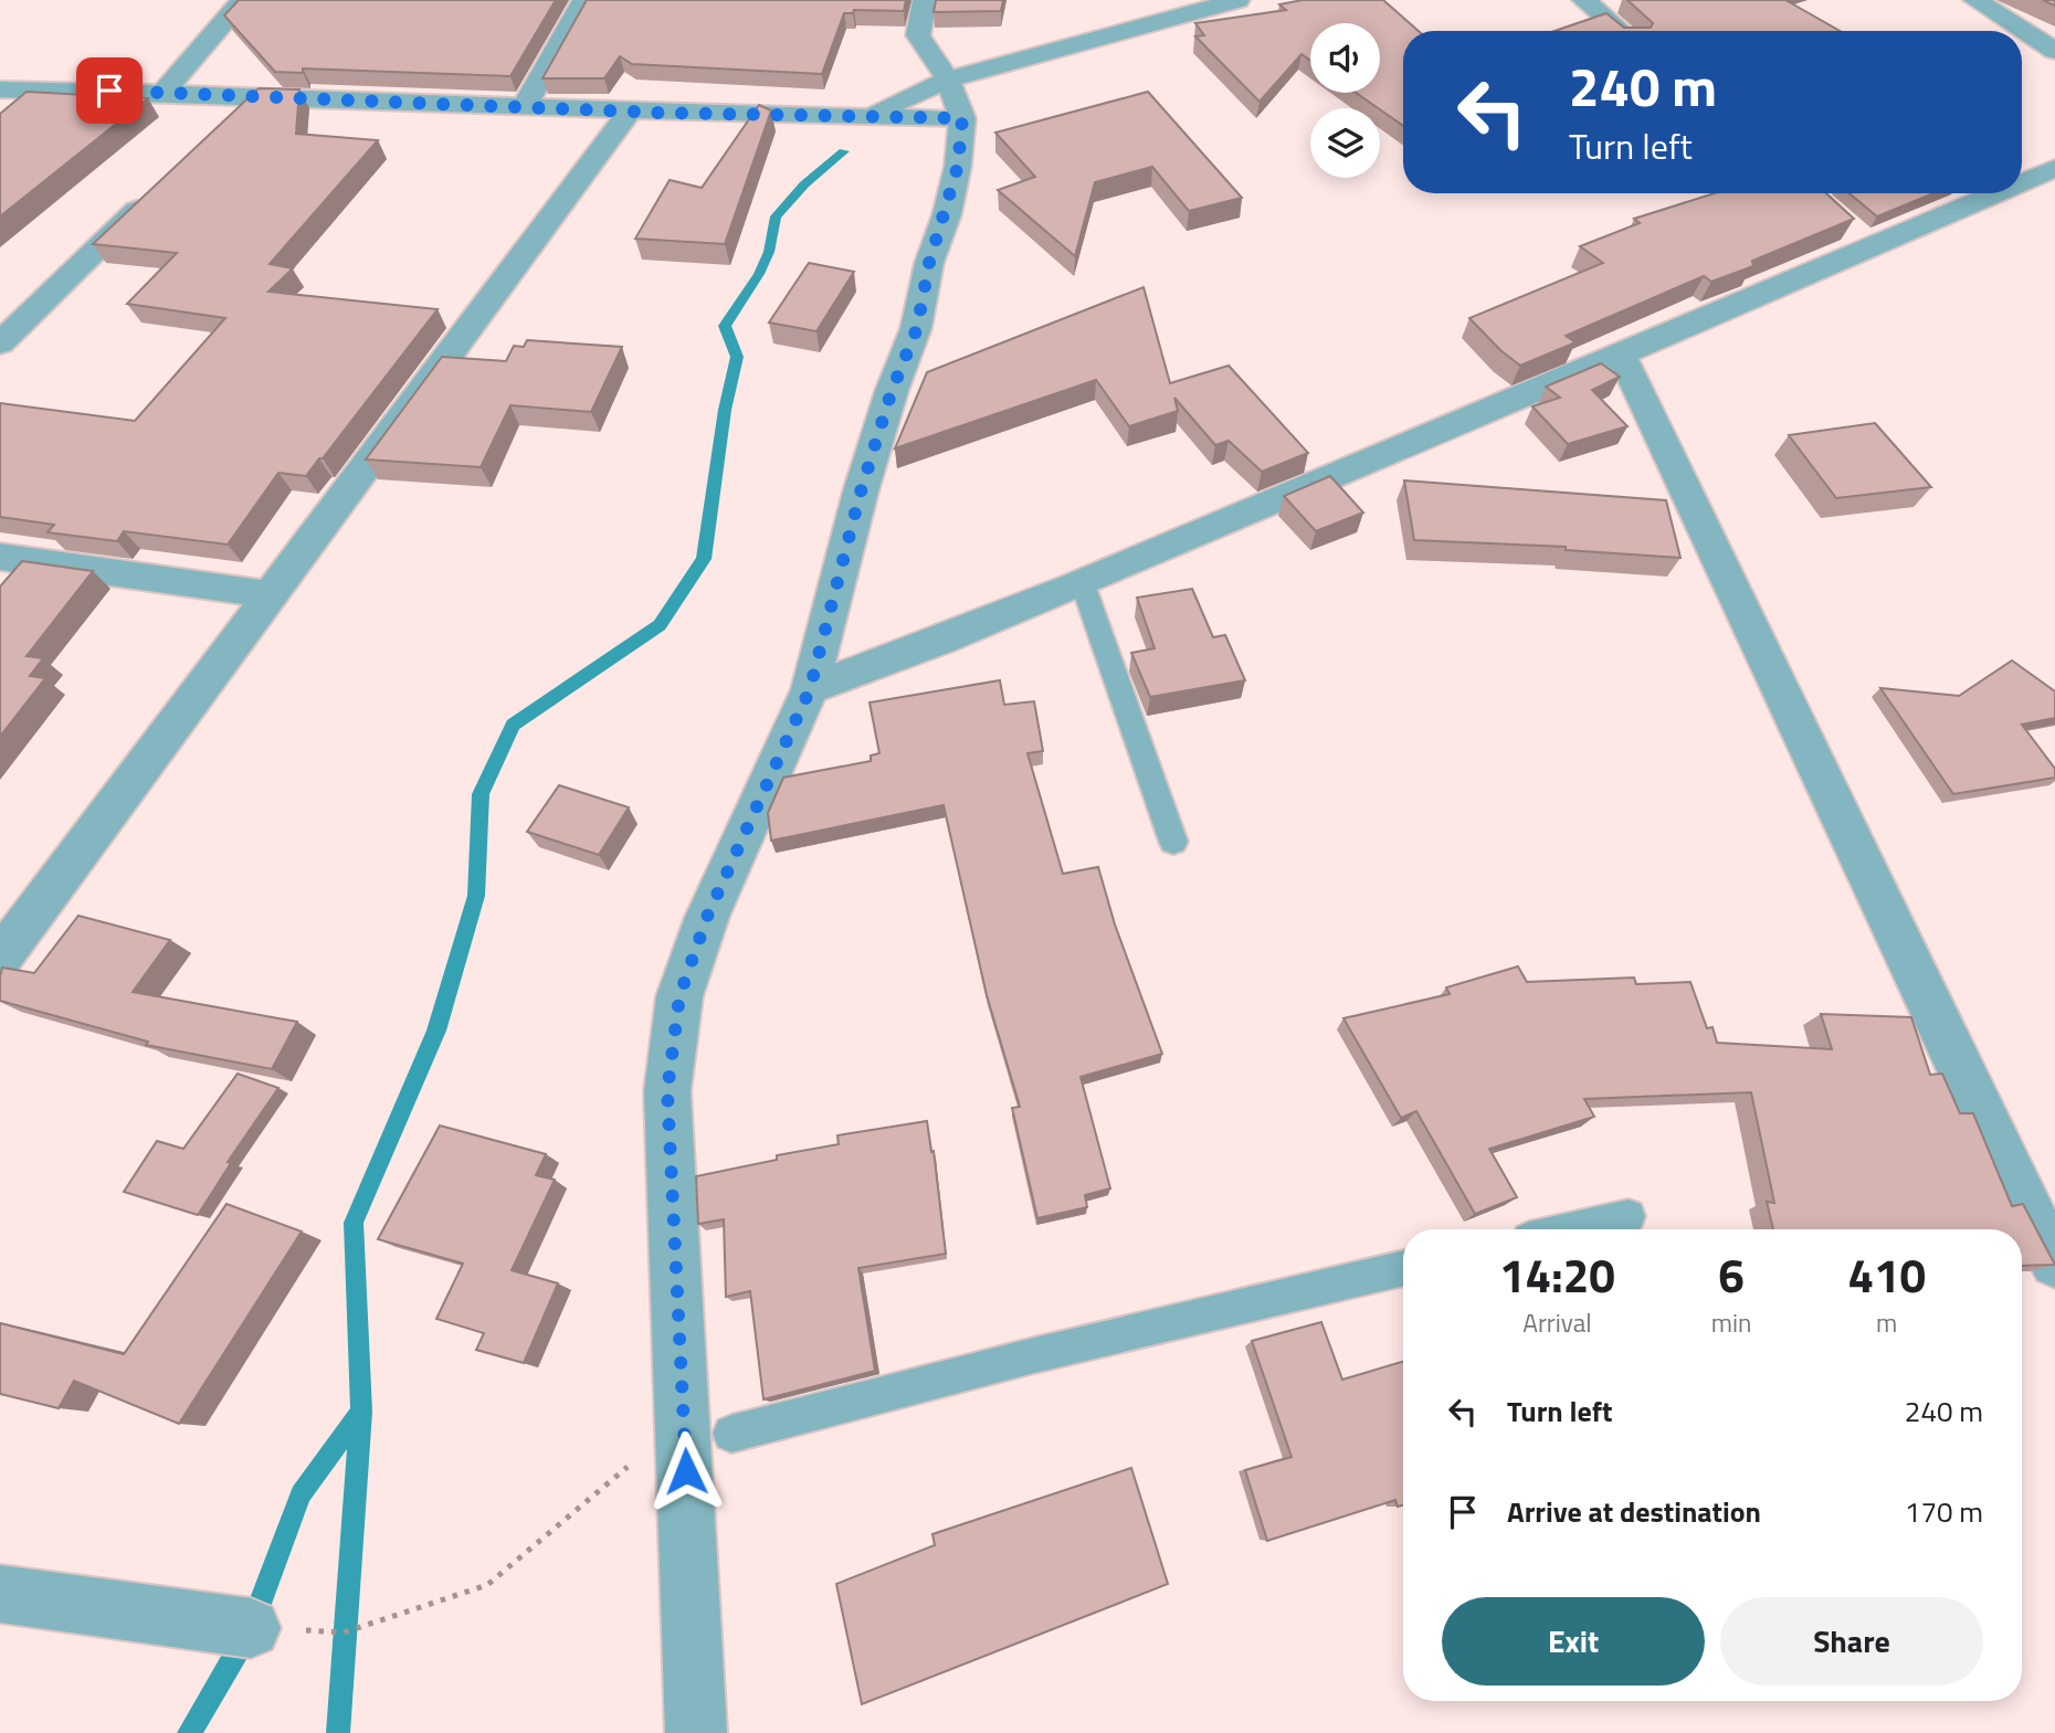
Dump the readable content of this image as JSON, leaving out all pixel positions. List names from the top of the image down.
{
  "page": {
    "turn": ["240 m", "Turn left"],
    "eta": [
      "14:20",
      "Arrival",
      "6",
      "min",
      "410",
      "m"
    ],
    "list": [
      {
        "name": "Turn left",
        "value": "240 m"
      },
      {
        "name": "Arrive at destination",
        "value": "170 m"
      }
    ],
    "buttons": ["Exit", "Share"]
  }
}
